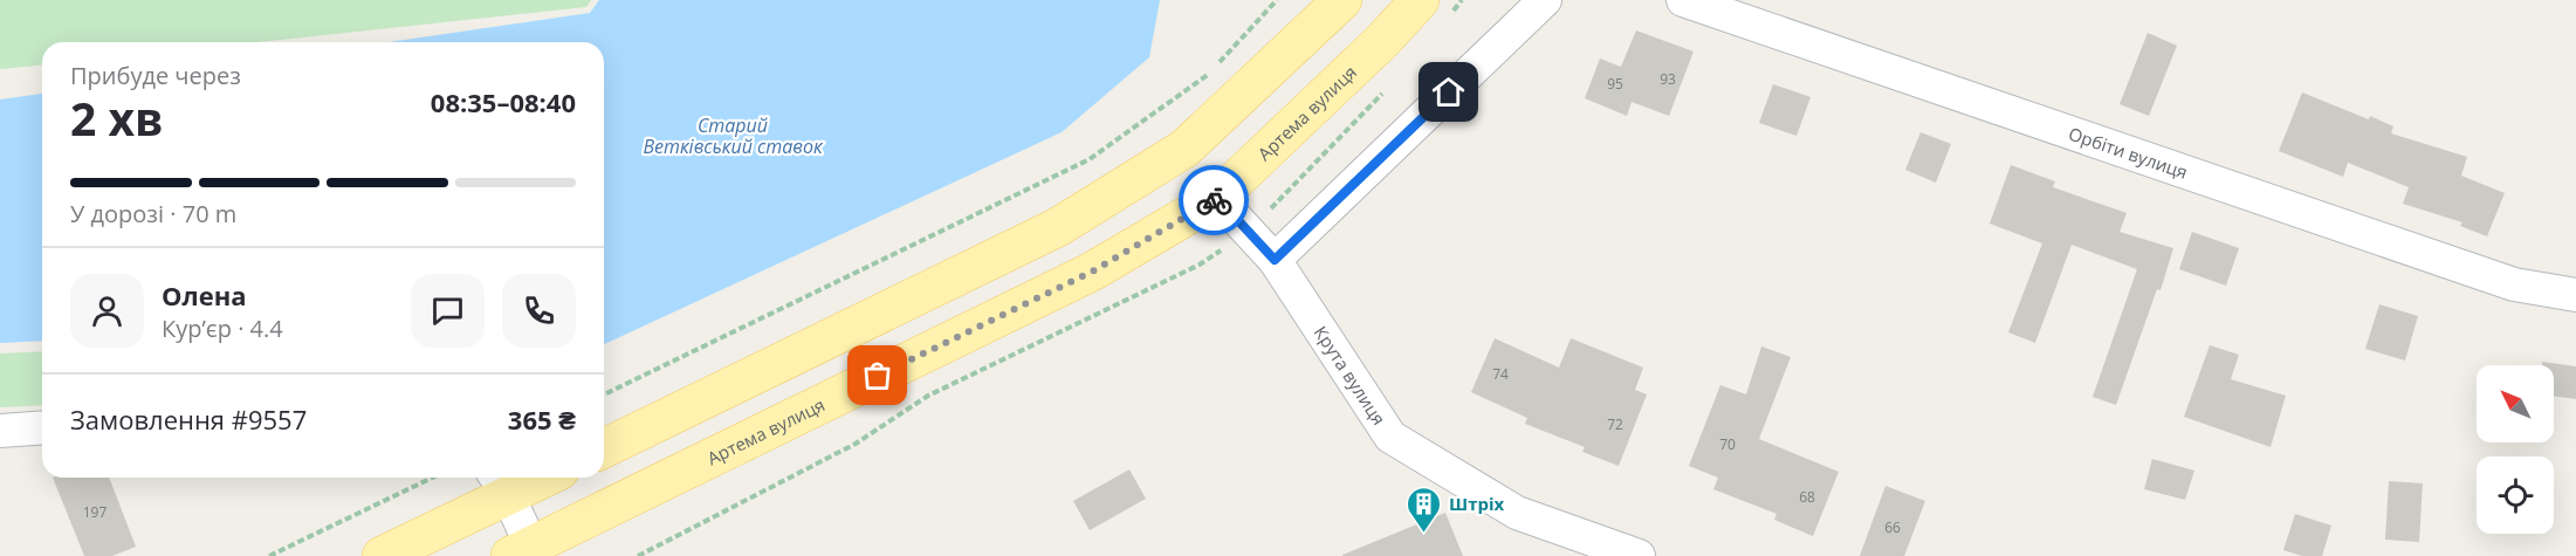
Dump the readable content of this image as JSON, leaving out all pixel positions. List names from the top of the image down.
{
  "streets": {
    "main road": ["Артема вулиця"],
    "street": ["Орбіти вулиця", "Крута вулиця"]
  },
  "crossings": [
    ["Артема вулиця", "Крута вулиця"]
  ],
  "water": ["Старий Ветківський ставок"],
  "places": {
    "building": ["Штріх"]
  },
  "house_numbers": [
    "93",
    "95",
    "74",
    "72",
    "70",
    "68",
    "197",
    "66"
  ],
  "north": "top left",
  "page": {
    "heading": ["2 хв", "Прибуде через", "08:35–08:40"],
    "panel": [
      "Олена",
      "Кур’єр · 4.4",
      "Замовлення #9557",
      "365 ₴"
    ],
    "bar": "У дорозі · 70 m"
  }
}
